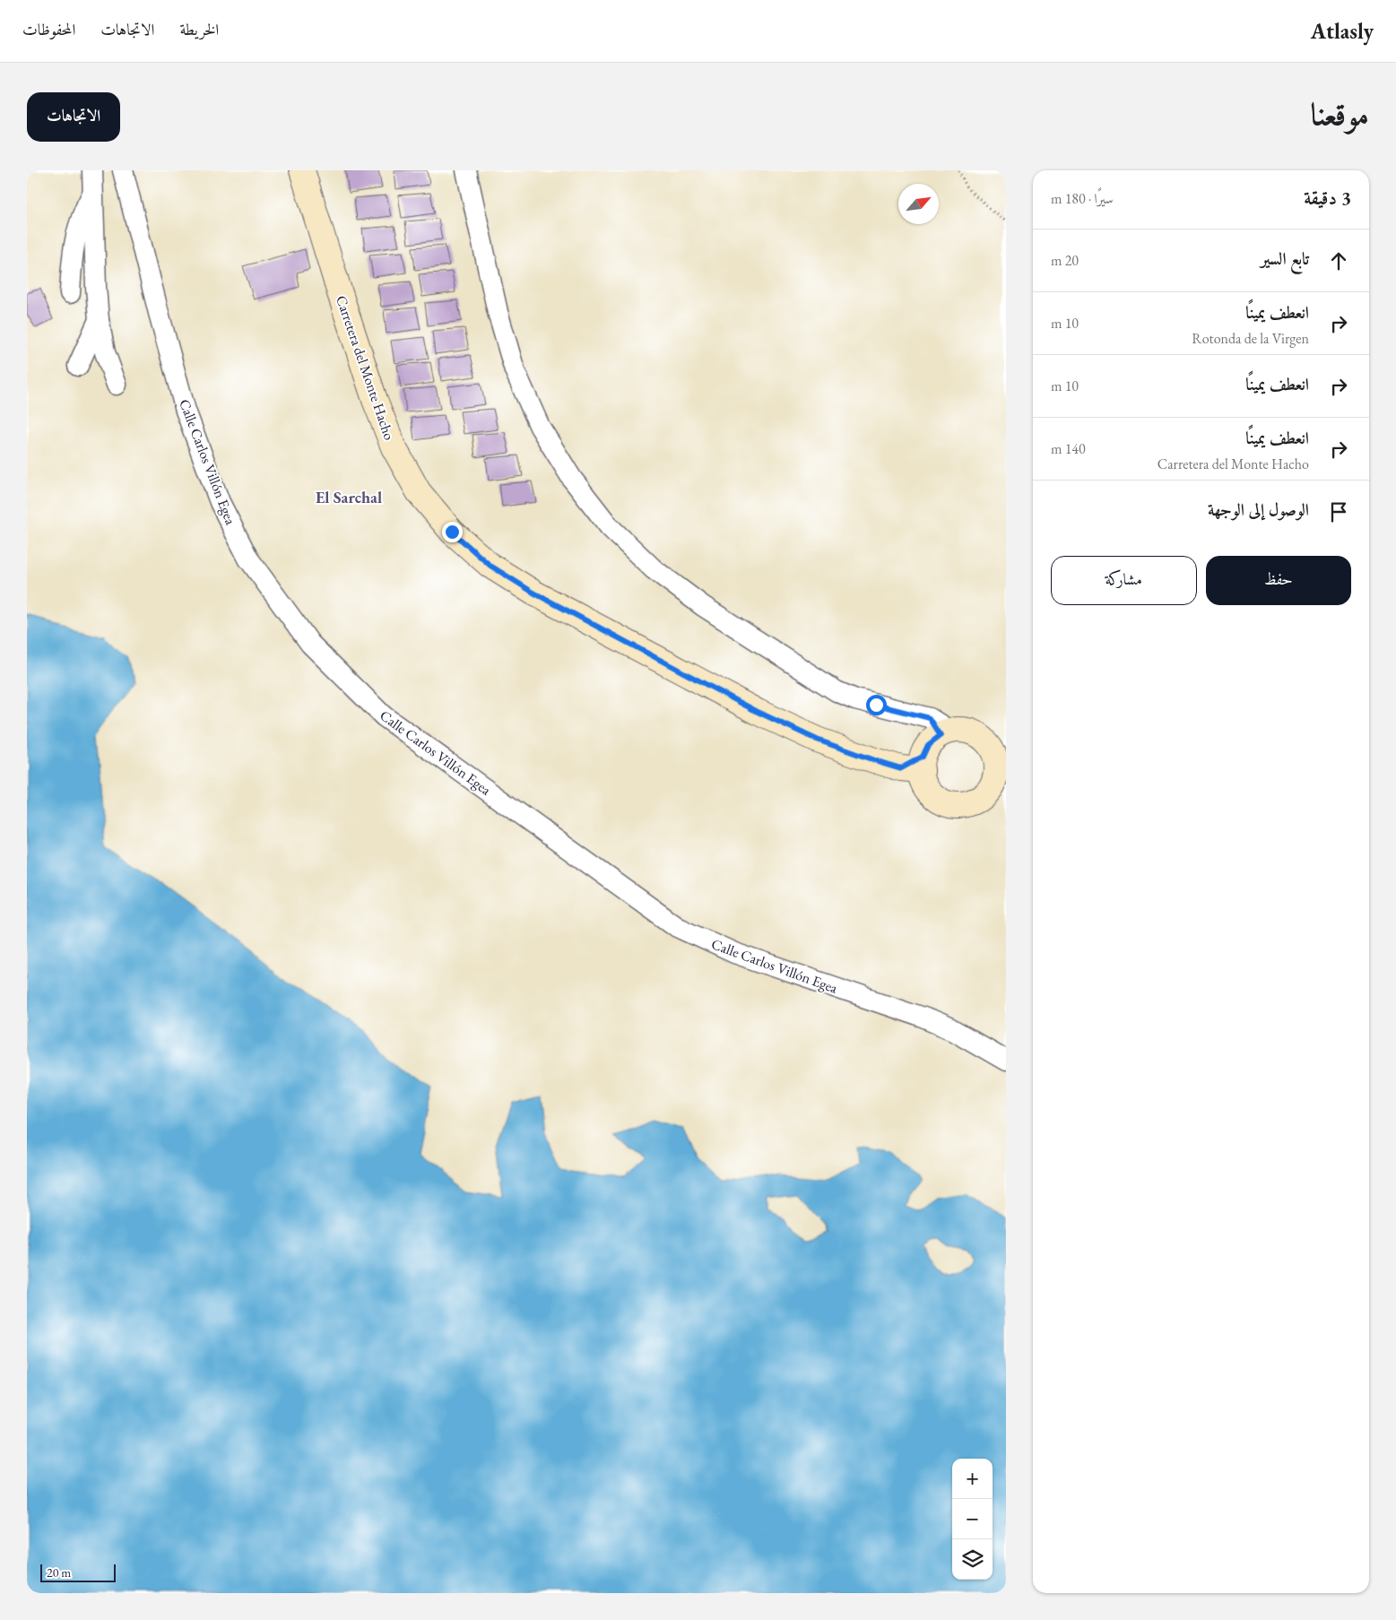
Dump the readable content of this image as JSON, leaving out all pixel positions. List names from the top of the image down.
{
  "streets": {
    "main road": ["Carretera del Monte Hacho"],
    "street": ["Calle Carlos Villón Egea"]
  },
  "districts": ["El Sarchal"],
  "scale_bar": "20 m",
  "north": "top right",
  "page": {
    "header": "Atlasly",
    "nav": ["الخريطة", "الاتجاهات", "المحفوظات"],
    "title": "موقعنا",
    "buttons": [
      "الاتجاهات",
      ["حفظ", "مشاركة"]
    ],
    "heading": ["3 دقيقة", "سيرًا · 180 m"],
    "list": [
      ["تابع السير", "20 m"],
      ["انعطف يمينًا", "Rotonda de la Virgen", "10 m"],
      ["انعطف يمينًا", "10 m"],
      ["انعطف يمينًا", "Carretera del Monte Hacho", "140 m"],
      "الوصول إلى الوجهة"
    ],
    "map_buttons": ["+", "−"],
    "scale": "20 m"
  }
}
